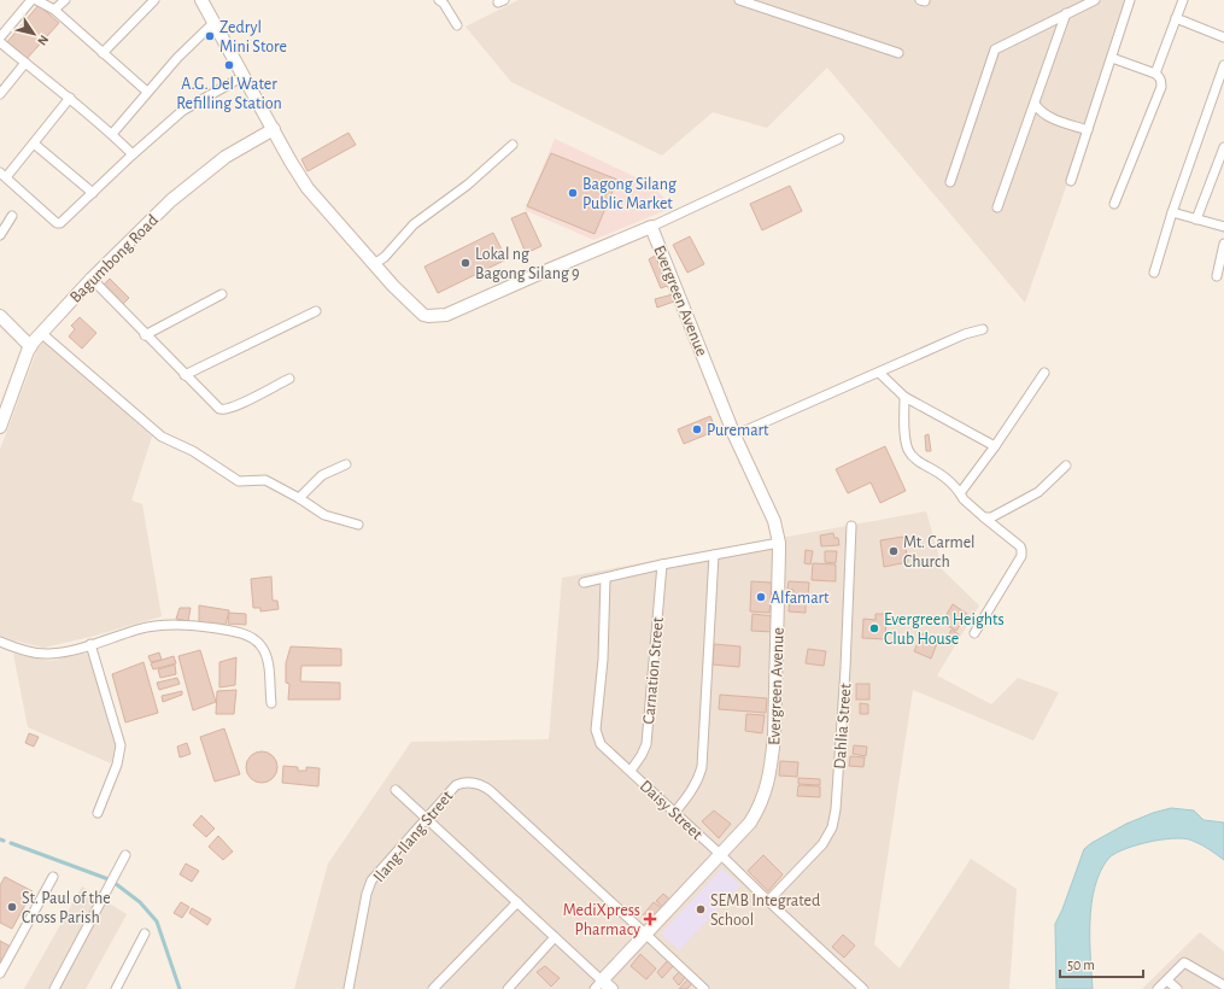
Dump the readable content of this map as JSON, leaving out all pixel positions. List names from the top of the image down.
{
  "streets": {
    "street": [
      "Bagumbong Road",
      "Evergreen Avenue",
      "Carnation Street",
      "Dahlia Street",
      "Daisy Street",
      "Ilang-Ilang Street"
    ]
  },
  "crossings": [
    ["Evergreen Avenue", "Daisy Street"],
    ["Evergreen Avenue", "Ilang-Ilang Street"],
    ["Carnation Street", "Daisy Street"],
    ["Dahlia Street", "Daisy Street"]
  ],
  "places": {
    "other": [
      "Zedryl Mini Store",
      "A.G. Del Water Refilling Station",
      "Bagong Silang Public Market",
      "Lokal ng Bagong Silang 9",
      "Puremart",
      "Mt. Carmel Church",
      "Alfamart",
      "Evergreen Heights Club House",
      "St. Paul of the Cross Parish",
      "SEMB Integrated School"
    ],
    "health": ["MediXpress Pharmacy"]
  },
  "scale_bar": "50 m",
  "north": "bottom right"
}
